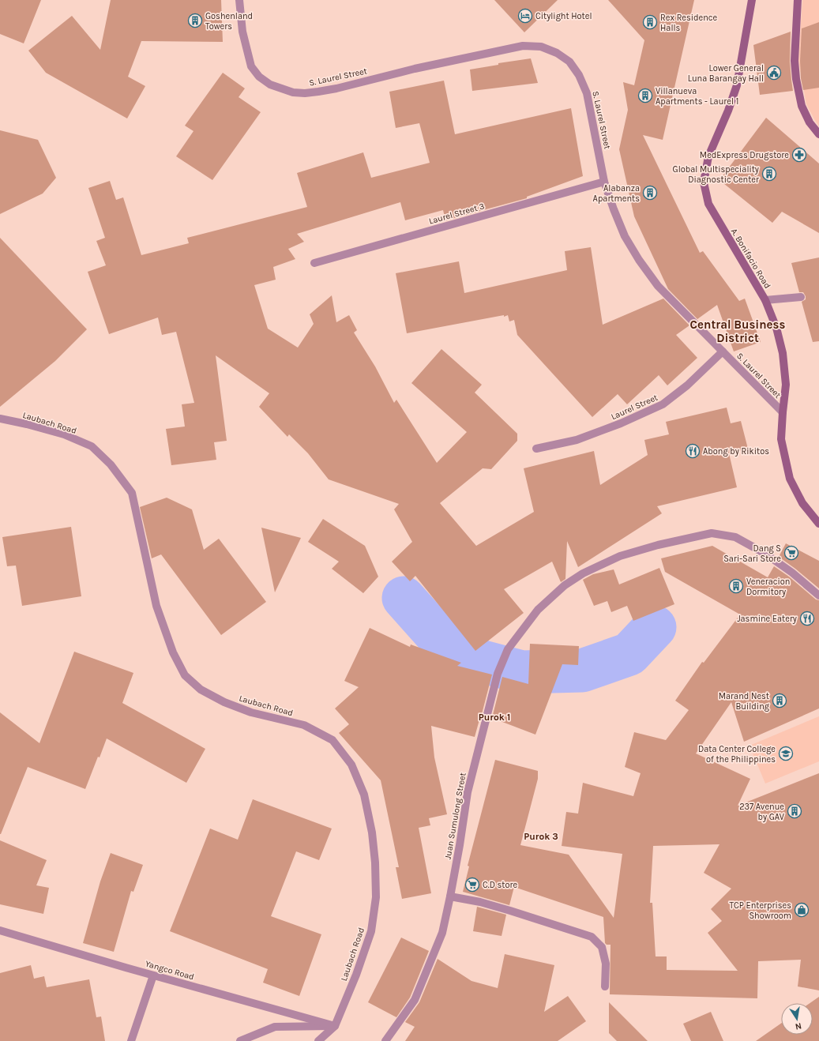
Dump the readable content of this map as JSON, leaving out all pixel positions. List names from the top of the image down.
{
  "streets": {
    "main road": ["A. Bonifacio Road"],
    "street": [
      "S. Laurel Street",
      "Laurel Street 3",
      "Laurel Street",
      "Laubach Road",
      "Juan Sumulong Street",
      "Yangco Road"
    ]
  },
  "crossings": [
    ["S. Laurel Street", "Laurel Street 3"],
    ["S. Laurel Street", "A. Bonifacio Road"],
    ["S. Laurel Street", "Laurel Street"],
    ["Laubach Road", "Yangco Road"]
  ],
  "districts": ["Central Business District", "Purok 1", "Purok 3"],
  "places": {
    "hotel": ["Citylight Hotel"],
    "building": [
      "Goshenland Towers",
      "Rex Residence Halls",
      "Villanueva Apartments - Laurel 1",
      "Global Multispeciality Diagnostic Center",
      "Alabanza Apartments",
      "Veneracion Dormitory",
      "Marand Nest Building",
      "237 Avenue by GAV"
    ],
    "public building": ["Lower General Luna Barangay Hall"],
    "pharmacy": ["MedExpress Drugstore"],
    "restaurant": ["Abong by Rikitos", "Jasmine Eatery"],
    "supermarket": ["Dang S Sari-Sari Store", "C.D store"],
    "school or university": ["Data Center College of the Philippines"],
    "shop": ["TCP Enterprises Showroom"]
  },
  "north": "bottom"
}
